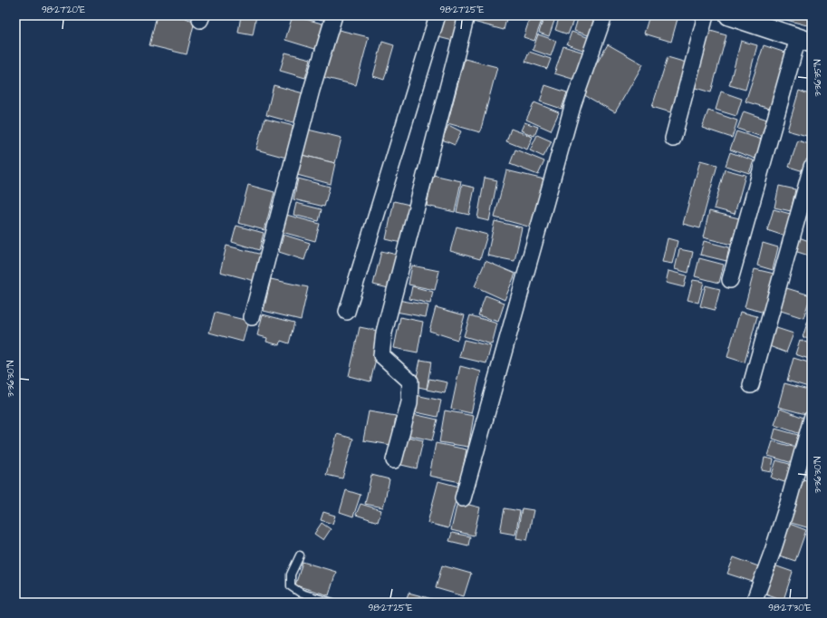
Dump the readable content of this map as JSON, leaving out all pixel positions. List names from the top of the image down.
{
  "coordinates": [
    "98°27'20\"E",
    "98°27'25\"E",
    "3°36'35\"N",
    "3°36'30\"N",
    "98°27'30\"E"
  ]
}
